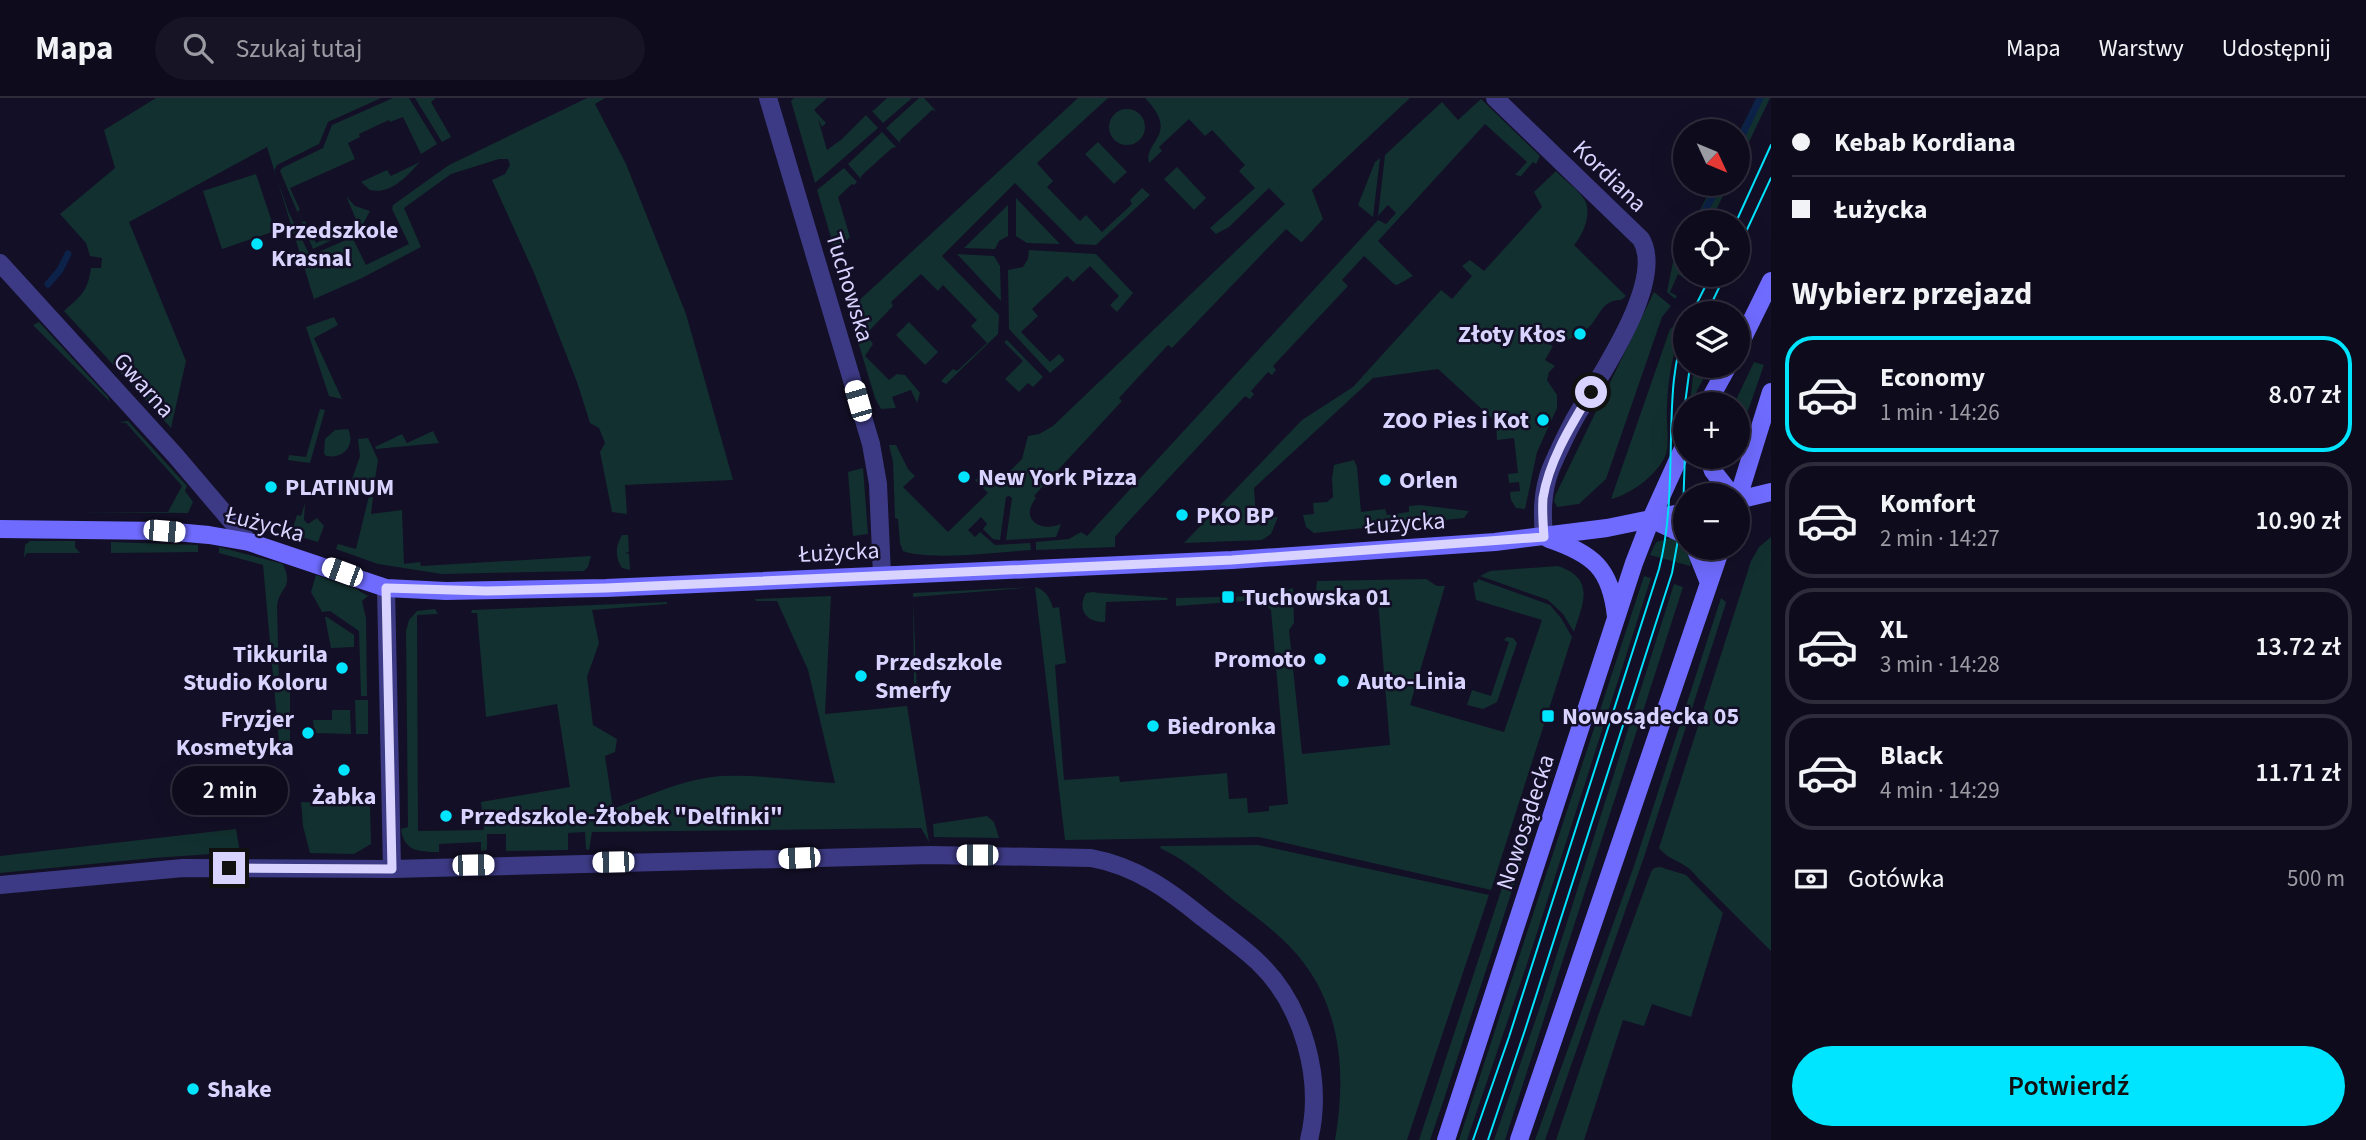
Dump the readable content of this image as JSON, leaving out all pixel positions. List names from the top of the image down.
{
  "streets": {
    "main road": ["Łużycka", "Nowosądecka"],
    "street": ["Kordiana", "Tuchowska", "Gwarna"]
  },
  "crossings": [
    ["Kordiana", "Łużycka"],
    ["Tuchowska", "Łużycka"],
    ["Gwarna", "Łużycka"],
    ["Łużycka", "Nowosądecka"]
  ],
  "places": {
    "other": [
      "Przedszkole Krasnal",
      "Złoty Kłos",
      "ZOO Pies i Kot",
      "New York Pizza",
      "Orlen",
      "PLATINUM",
      "PKO BP",
      "Promoto",
      "Tikkurila Studio Koloru",
      "Przedszkole Smerfy",
      "Auto-Linia",
      "Biedronka",
      "Fryzjer Kosmetyka",
      "Żabka",
      "Przedszkole-Żłobek \"Delfinki\"",
      "Shake"
    ],
    "transit": ["Tuchowska 01", "Nowosądecka 05"]
  },
  "north": "bottom right",
  "page": {
    "header": "Mapa",
    "search": "Szukaj tutaj",
    "nav": ["Mapa", "Warstwy", "Udostępnij"],
    "banner": ["Kebab Kordiana", "Łużycka"],
    "map_buttons": ["+", "−"],
    "heading": "Wybierz przejazd",
    "list": [
      {
        "name": "Economy",
        "note": "1 min · 14:26",
        "value": "8.07 zł"
      },
      {
        "name": "Komfort",
        "note": "2 min · 14:27",
        "value": "10.90 zł"
      },
      {
        "name": "XL",
        "note": "3 min · 14:28",
        "value": "13.72 zł"
      },
      {
        "name": "Black",
        "note": "4 min · 14:29",
        "value": "11.71 zł"
      }
    ],
    "bubble": "2 min",
    "pay": ["Gotówka", "500 m"],
    "buttons": "Potwierdź"
  }
}
